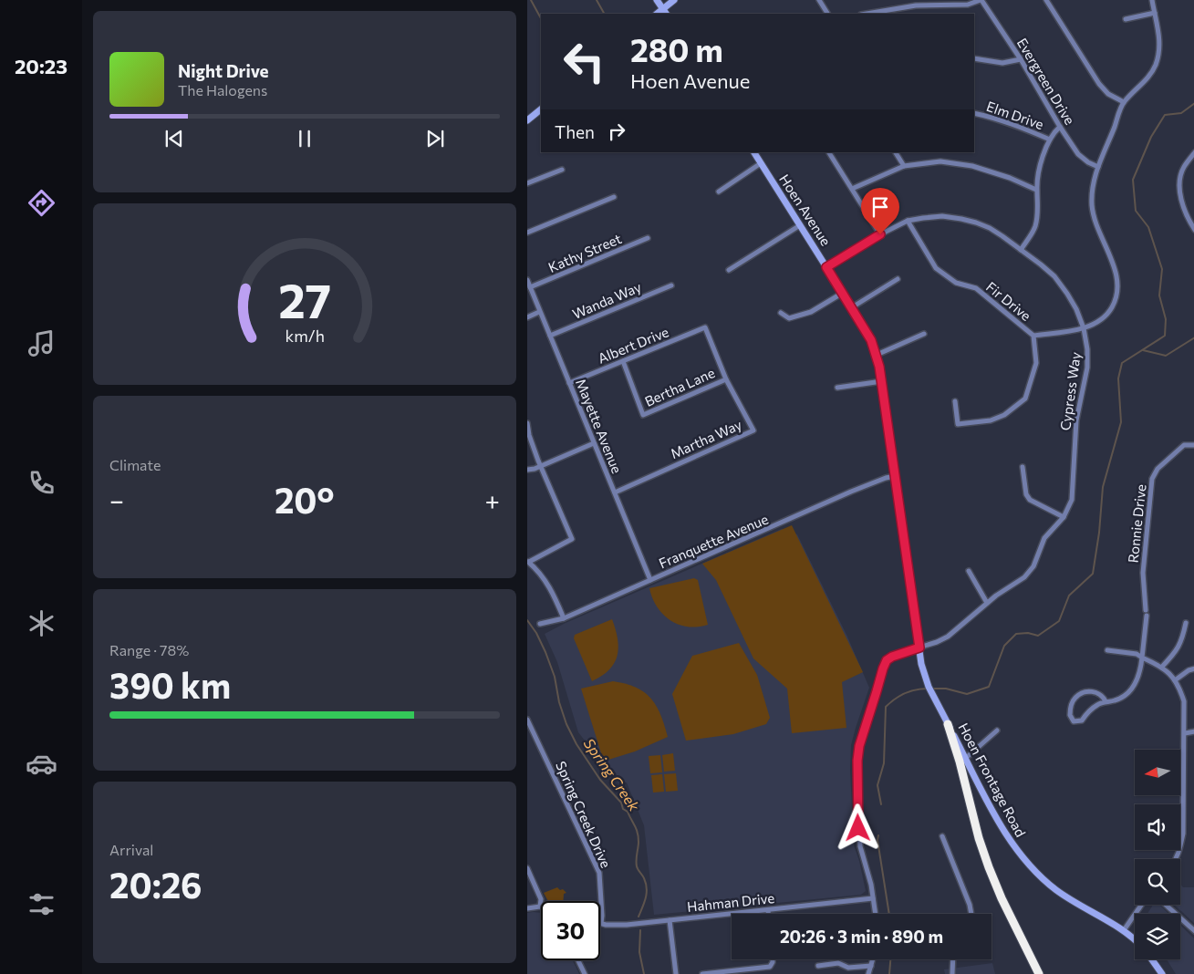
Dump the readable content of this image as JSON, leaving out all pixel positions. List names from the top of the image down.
{
  "streets": {
    "street": [
      "Evergreen Drive",
      "Elm Drive",
      "Hoen Avenue",
      "Kathy Street",
      "Wanda Way",
      "Fir Drive",
      "Albert Drive",
      "Bertha Lane",
      "Cypress Way",
      "Mayette Avenue",
      "Martha Way",
      "Ronnie Drive",
      "Franquette Avenue",
      "Hoen Frontage Road",
      "Spring Creek Drive",
      "Hahman Drive"
    ]
  },
  "crossings": [
    ["Hoen Avenue", "Cypress Way"],
    ["Hoen Avenue", "Franquette Avenue"],
    ["Hoen Avenue", "Hoen Frontage Road"],
    ["Kathy Street", "Mayette Avenue"],
    ["Wanda Way", "Mayette Avenue"],
    ["Fir Drive", "Cypress Way"],
    ["Albert Drive", "Bertha Lane"],
    ["Albert Drive", "Mayette Avenue"],
    ["Bertha Lane", "Martha Way"],
    ["Cypress Way", "Hoen Frontage Road"],
    ["Mayette Avenue", "Martha Way"],
    ["Mayette Avenue", "Franquette Avenue"],
    ["Spring Creek Drive", "Hahman Drive"]
  ],
  "water": ["Spring Creek"],
  "north": "left",
  "page": {
    "tabs": "20:23",
    "turn": ["280 m", "Hoen Avenue"],
    "song": ["Night Drive", "The Halogens"],
    "then": "Then",
    "tile": [
      "Climate",
      ["Range · 78%", "390 km"],
      ["Arrival", "20:26"]
    ],
    "heat": ["−", "20°", "+"],
    "limit": "30",
    "trip": "20:26 · 3 min · 890 m",
    "gauge": ["27", "km/h"]
  }
}
